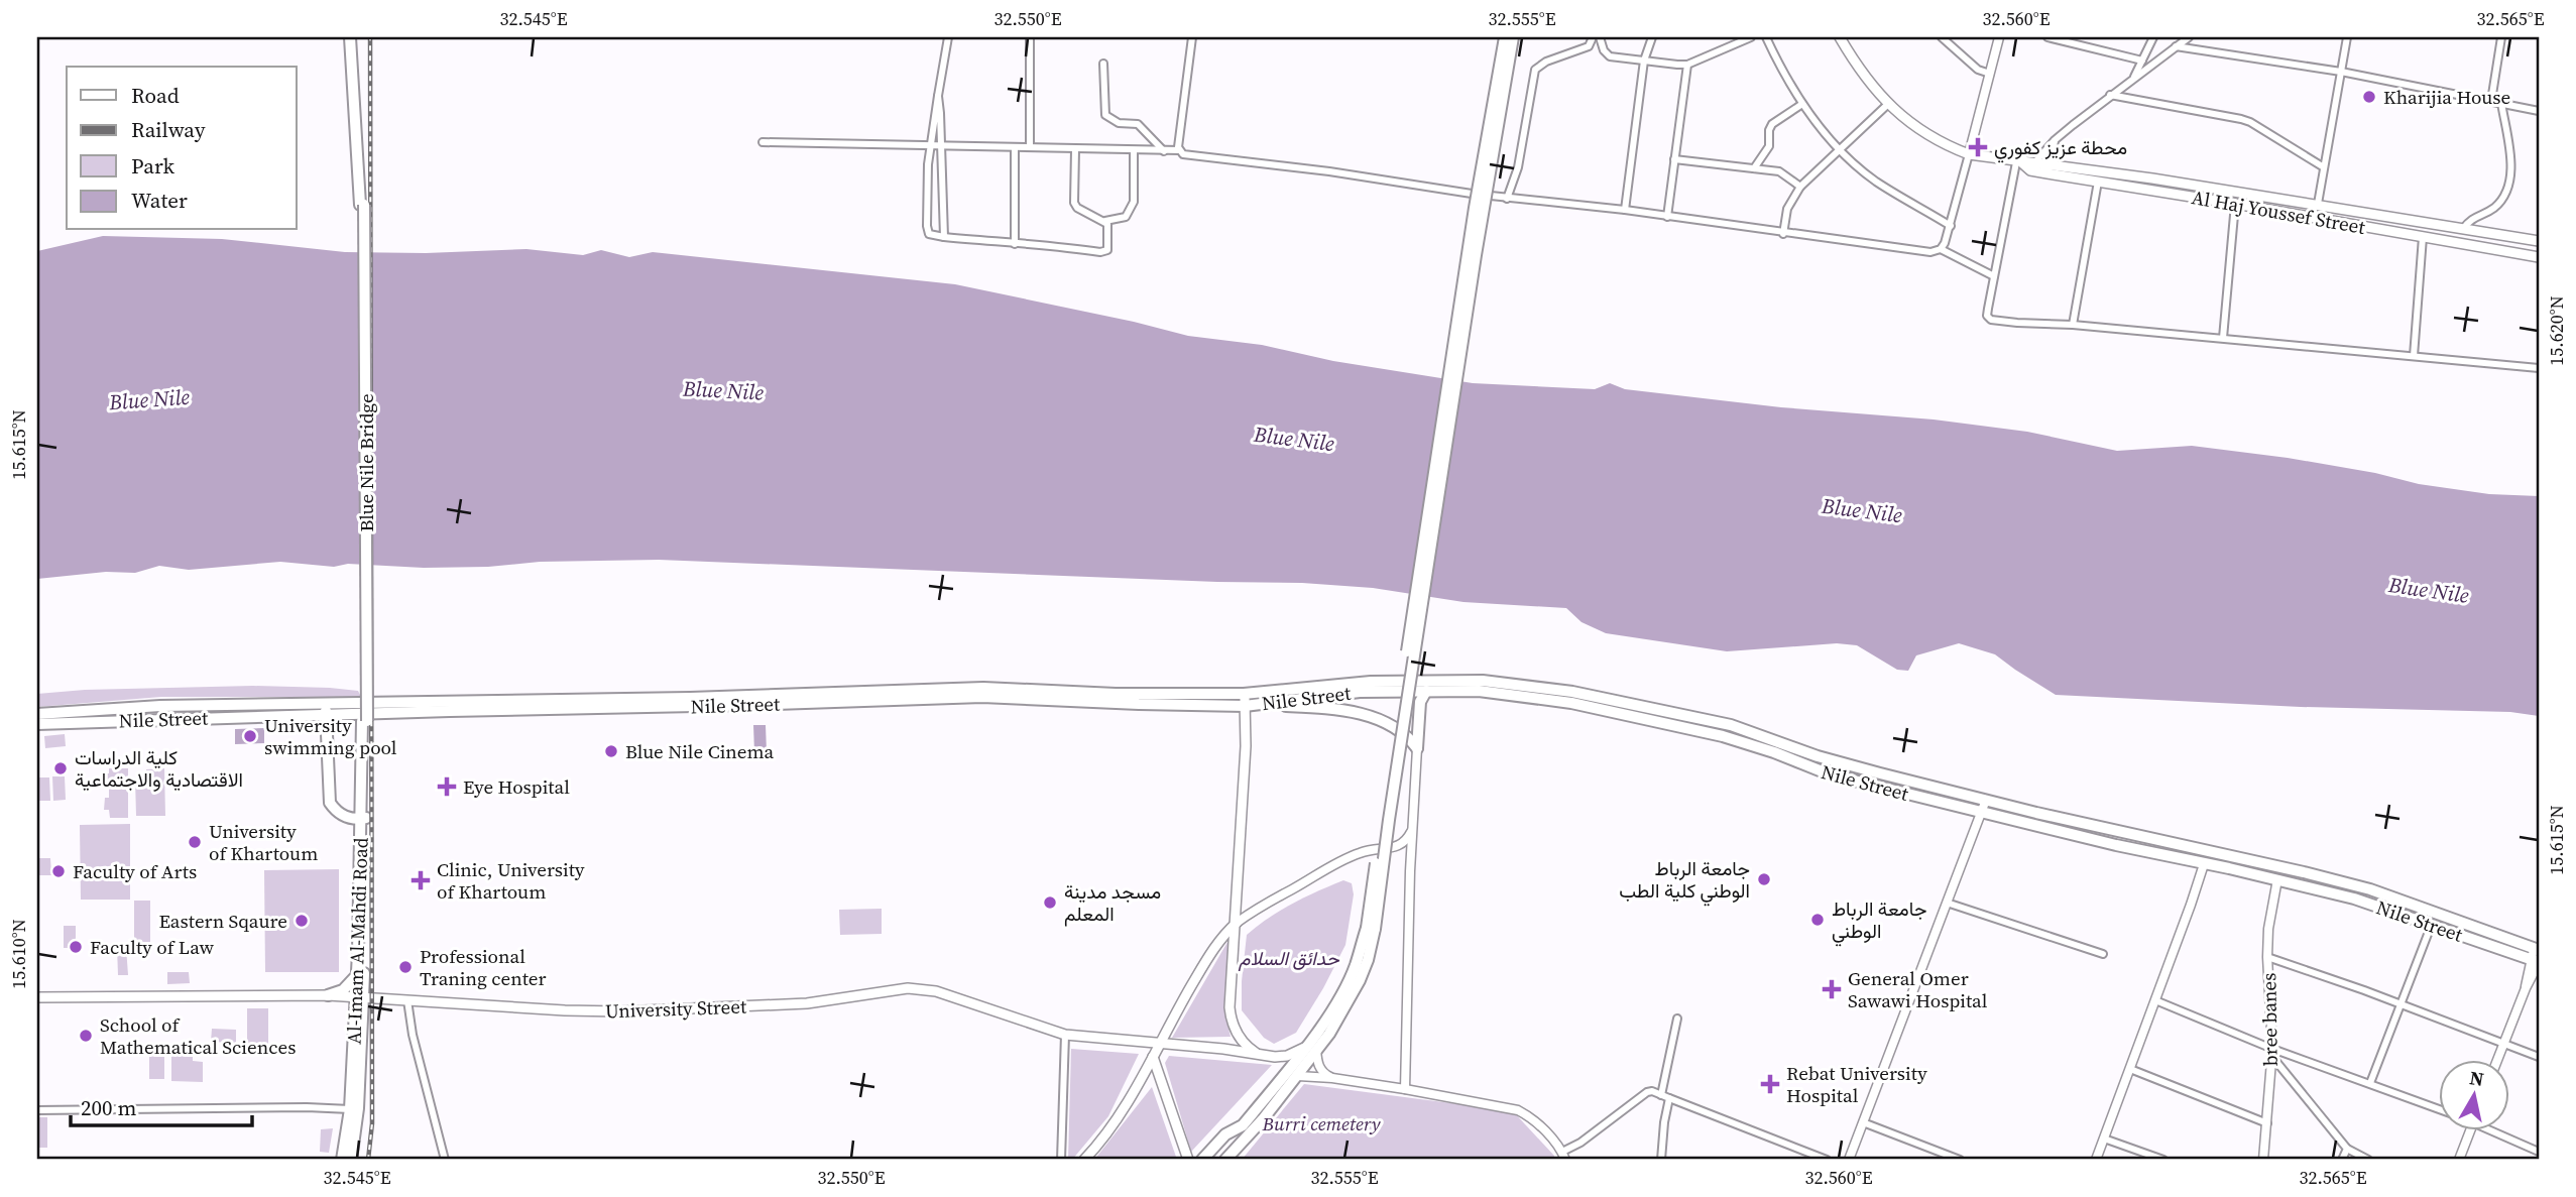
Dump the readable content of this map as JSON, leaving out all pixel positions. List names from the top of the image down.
{
  "streets": {
    "main road": [
      "Al Haj Youssef Street",
      "Nile Street",
      "Al-Imam Al-Mahdi Road",
      "University Street"
    ],
    "street": ["bree banes"]
  },
  "crossings": [
    ["Nile Street", "bree banes"],
    ["Al-Imam Al-Mahdi Road", "University Street"]
  ],
  "water": ["Blue Nile"],
  "parks": ["حدائق السلام", "Burri cemetery"],
  "places": {
    "other": [
      "Kharijia House",
      "University swimming pool",
      "Blue Nile Cinema",
      "كلية الدراسات الاقتصادية والاجتماعية",
      "University of Khartoum",
      "Faculty of Arts",
      "جامعة الرباط الوطني كلية الطب",
      "مسجد مدينة المعلم",
      "جامعة الرباط الوطني",
      "Eastern Sqaure",
      "Faculty of Law",
      "Professional Traning center",
      "School of Mathematical Sciences"
    ],
    "health": [
      "محطة عزيز كفوري",
      "Eye Hospital",
      "Clinic, University of Khartoum",
      "General Omer Sawawi Hospital",
      "Rebat University Hospital"
    ]
  },
  "legend": [
    "Road",
    "Railway",
    "Park",
    "Water"
  ],
  "scale_bar": "200 m",
  "north": "top",
  "coordinates": [
    "32.545°E",
    "32.550°E",
    "32.555°E",
    "32.560°E",
    "32.565°E",
    "15.620°N",
    "15.615°N",
    "15.610°N"
  ]
}
